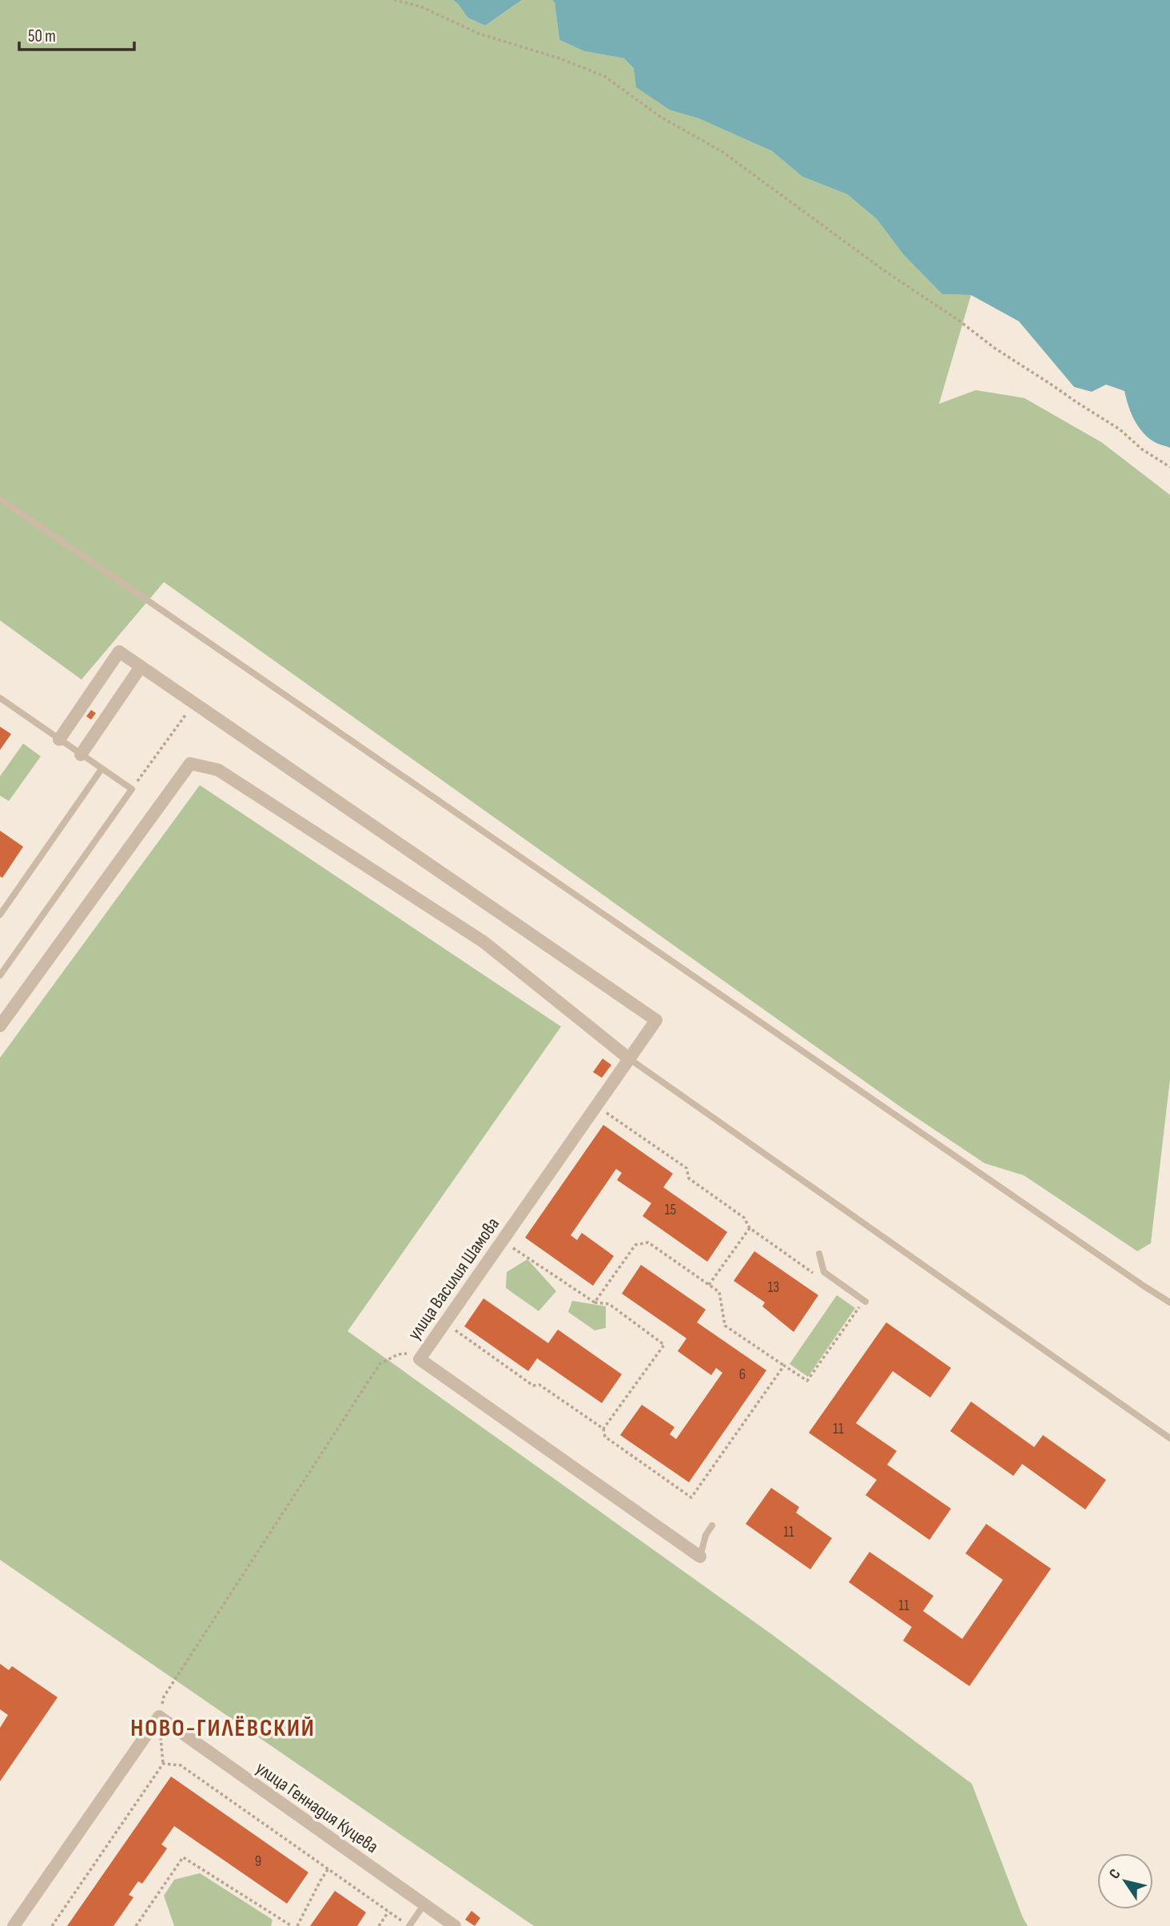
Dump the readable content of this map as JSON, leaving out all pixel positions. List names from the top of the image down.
{
  "streets": {
    "street": ["улица Василия Шамова", "улица Геннадия Куцева"]
  },
  "districts": ["НОВО-ГИЛЁВСКИЙ"],
  "house_numbers": [
    "15",
    "13",
    "6",
    "11",
    "11",
    "11",
    "9"
  ],
  "scale_bar": "50 m",
  "north": "top left"
}
